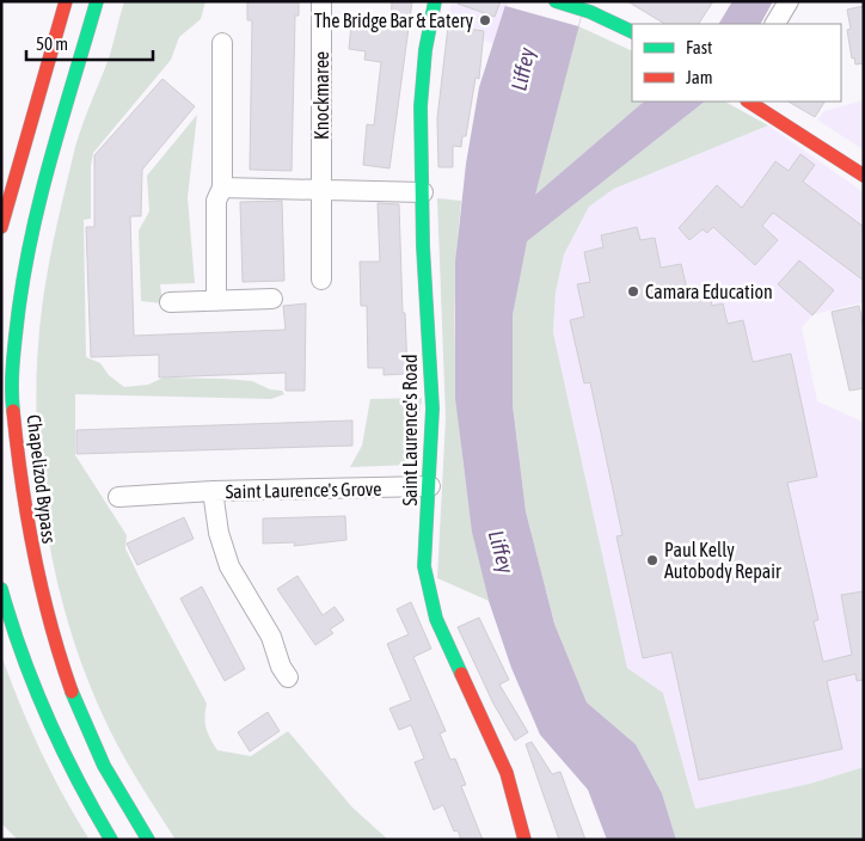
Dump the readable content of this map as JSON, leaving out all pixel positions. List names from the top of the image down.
{
  "streets": {
    "main road": ["Saint Laurence's Road", "Chapelizod Bypass"],
    "street": ["Knockmaree", "Saint Laurence's Grove"]
  },
  "crossings": [
    ["Saint Laurence's Road", "Saint Laurence's Grove"]
  ],
  "water": ["Liffey"],
  "places": ["The Bridge Bar & Eatery", "Camara Education", "Paul Kelly Autobody Repair"],
  "legend": ["Fast", "Jam"],
  "scale_bar": "50 m"
}
